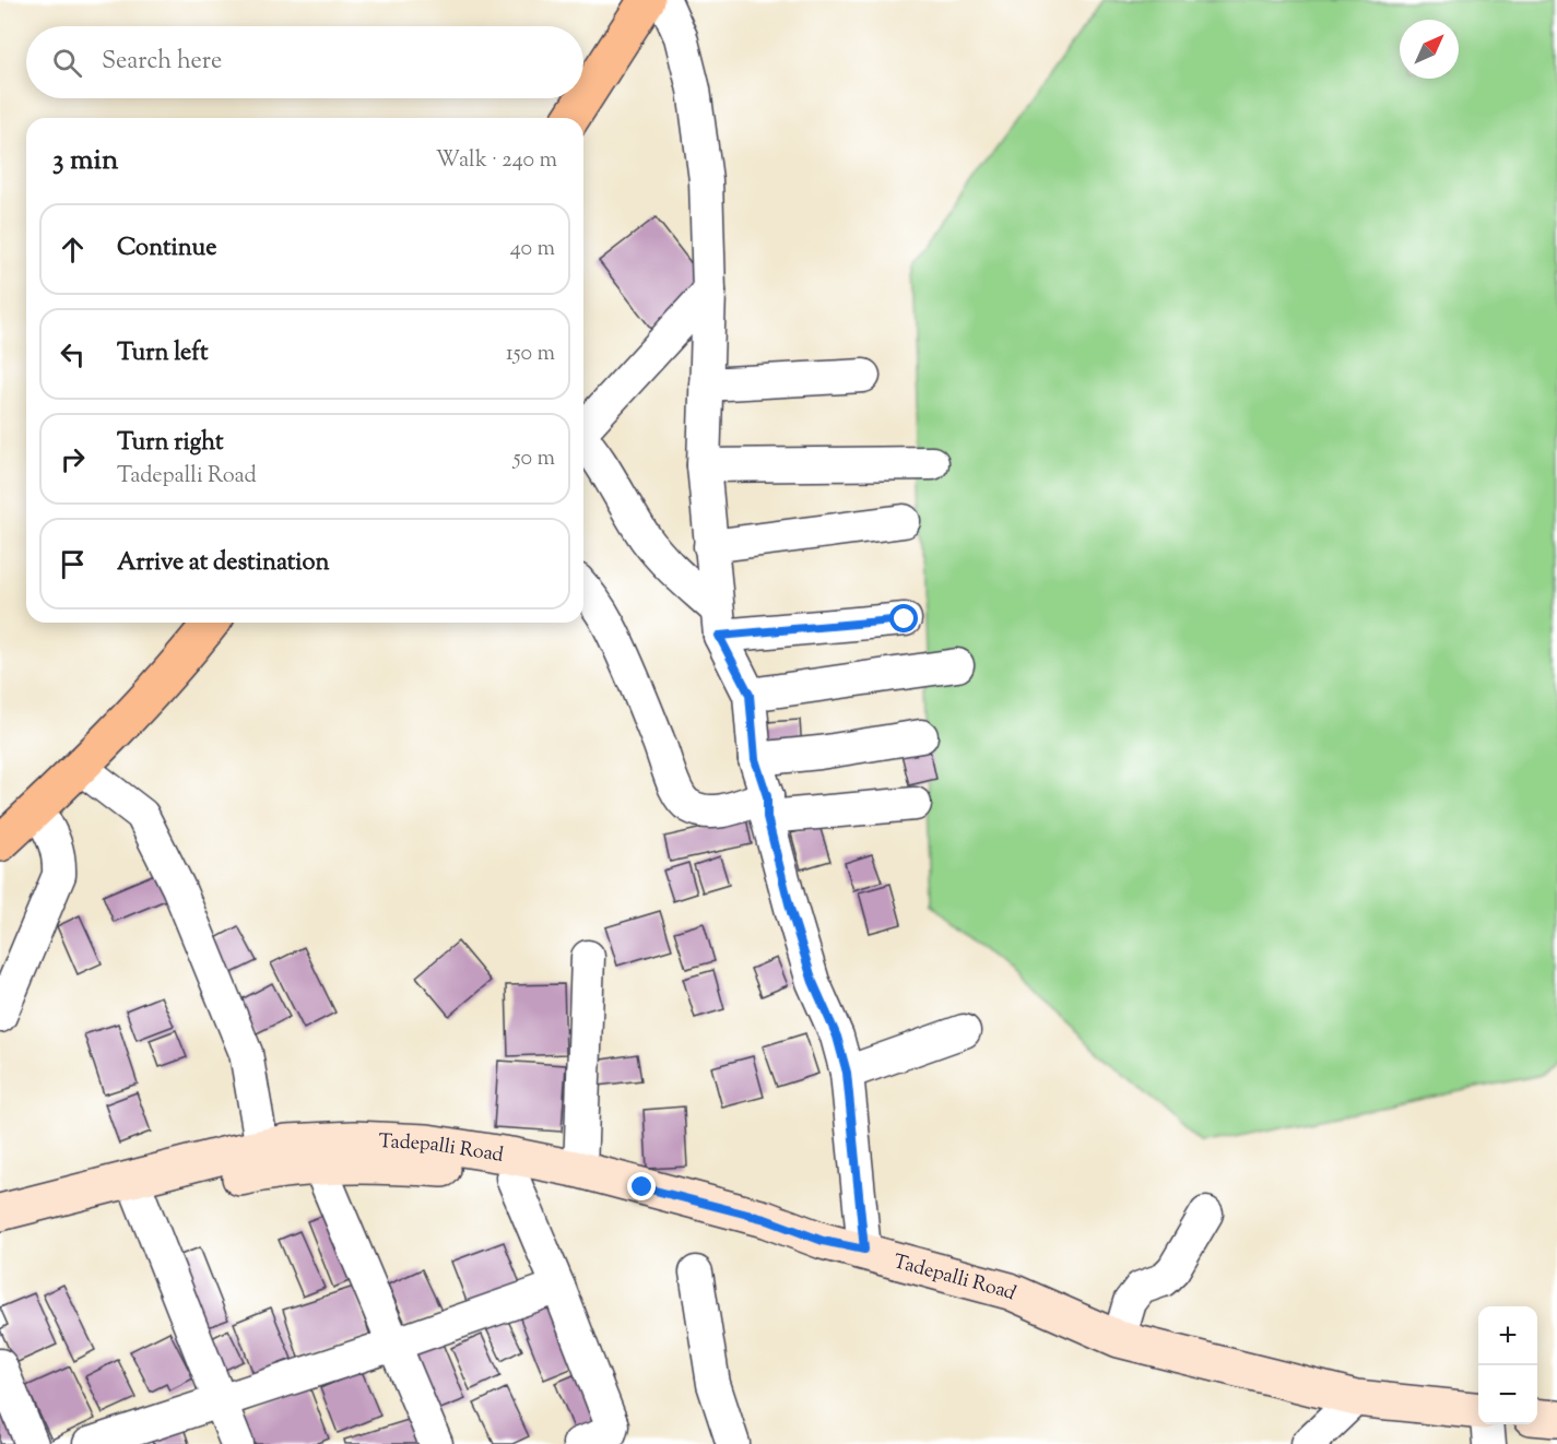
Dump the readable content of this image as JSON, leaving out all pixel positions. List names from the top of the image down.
{
  "streets": {
    "street": ["Tadepalli Road"]
  },
  "north": "top right",
  "page": {
    "search": "Search here",
    "heading": ["3 min", "Walk · 240 m"],
    "list": [
      ["Continue", "40 m"],
      ["Turn left", "150 m"],
      ["Turn right", "Tadepalli Road", "50 m"],
      "Arrive at destination"
    ],
    "map_buttons": ["+", "−"]
  }
}
